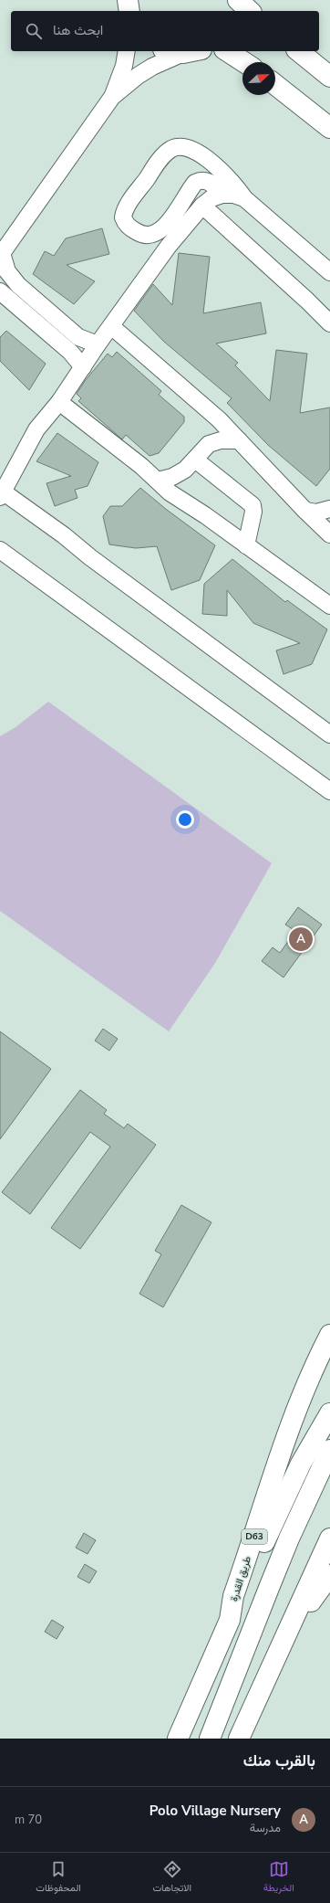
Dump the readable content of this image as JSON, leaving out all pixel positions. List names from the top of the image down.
{
  "streets": {
    "main road": ["D63", "طريق القدرة"]
  },
  "north": "top right",
  "page": {
    "search": "ابحث هنا",
    "pins": "A",
    "heading": "بالقرب منك",
    "list": [
      {
        "mark": "A",
        "name": "Polo Village Nursery",
        "note": "مدرسة",
        "value": "70 m"
      }
    ],
    "nav": ["الخريطة", "الاتجاهات", "المحفوظات"]
  }
}
